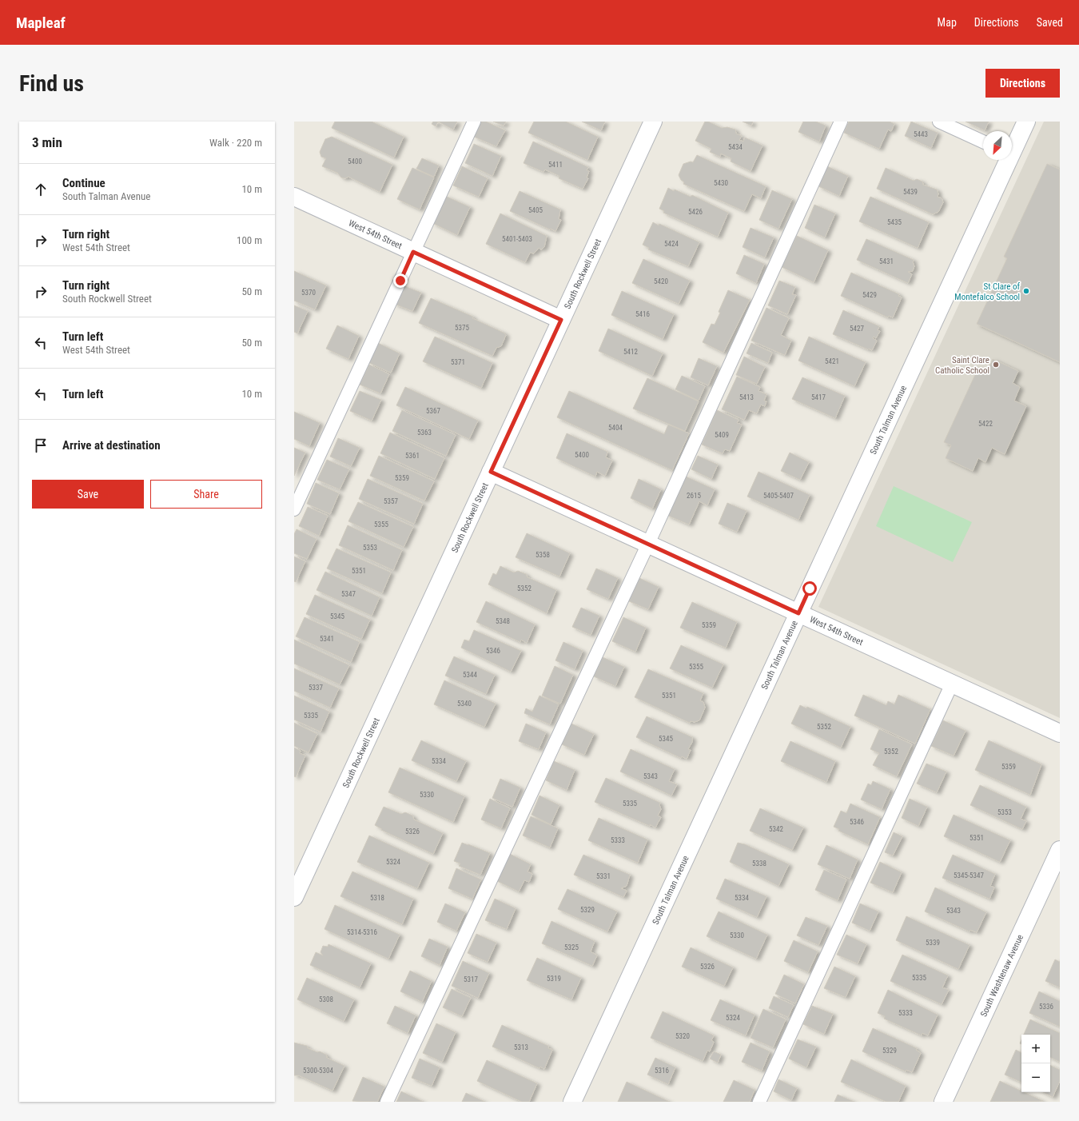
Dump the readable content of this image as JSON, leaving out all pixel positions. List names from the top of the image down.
{
  "streets": {
    "street": [
      "West 54th Street",
      "South Rockwell Street",
      "South Talman Avenue",
      "South Washtenaw Avenue"
    ]
  },
  "crossings": [
    ["West 54th Street", "South Rockwell Street"],
    ["West 54th Street", "South Talman Avenue"]
  ],
  "places": ["St Clare of Montefalco School", "Saint Clare Catholic School"],
  "house_numbers": [
    "5443",
    "5434",
    "5400",
    "5411",
    "5430",
    "5439",
    "5405",
    "5426",
    "5435",
    "5401-5403",
    "5424",
    "5431",
    "5420",
    "5370",
    "5429",
    "5416",
    "5375",
    "5427",
    "5412",
    "5421",
    "5371",
    "5413",
    "5417",
    "5367",
    "5422",
    "5404",
    "5363",
    "5409",
    "5400",
    "5361",
    "5359",
    "2615",
    "5405-5407",
    "5357",
    "5355",
    "5353",
    "5358",
    "5351",
    "5352",
    "5347",
    "5345",
    "5348",
    "5359",
    "5341",
    "5346",
    "5355",
    "5344",
    "5337",
    "5351",
    "5340",
    "5335",
    "5352",
    "5345",
    "5352",
    "5334",
    "5359",
    "5343",
    "5330",
    "5335",
    "5353",
    "5346",
    "5342",
    "5326",
    "5351",
    "5333",
    "5324",
    "5338",
    "5345-5347",
    "5331",
    "5318",
    "5334",
    "5329",
    "5343",
    "5314-5316",
    "5330",
    "5339",
    "5325",
    "5326",
    "5335",
    "5319",
    "5317",
    "5308",
    "5336",
    "5333",
    "5324",
    "5320",
    "5313",
    "5329",
    "5300-5304",
    "5316"
  ],
  "north": "bottom left",
  "page": {
    "header": "Mapleaf",
    "nav": ["Map", "Directions", "Saved"],
    "buttons": [
      "Directions",
      ["Save", "Share"]
    ],
    "title": "Find us",
    "heading": ["3 min", "Walk · 220 m"],
    "list": [
      ["Continue", "South Talman Avenue", "10 m"],
      ["Turn right", "West 54th Street", "100 m"],
      ["Turn right", "South Rockwell Street", "50 m"],
      ["Turn left", "West 54th Street", "50 m"],
      ["Turn left", "10 m"],
      "Arrive at destination"
    ],
    "map_buttons": ["+", "−"]
  }
}
